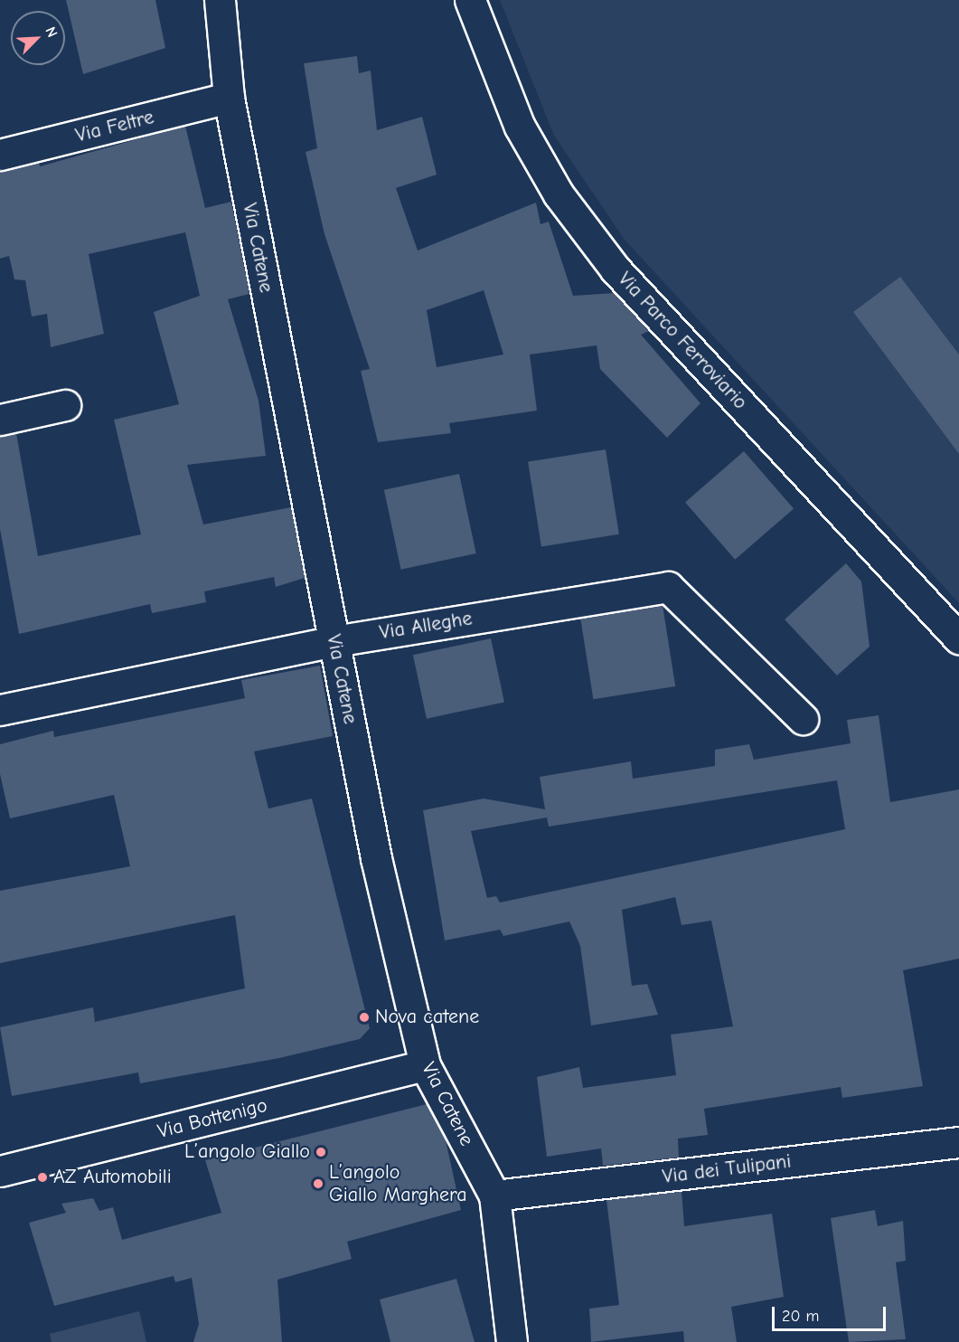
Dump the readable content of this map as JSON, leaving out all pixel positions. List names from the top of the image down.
{
  "streets": {
    "street": [
      "Via Feltre",
      "Via Catene",
      "Via Parco Ferroviario",
      "Via Alleghe",
      "Via Bottenigo",
      "Via dei Tulipani"
    ]
  },
  "crossings": [
    ["Via Feltre", "Via Catene"],
    ["Via Catene", "Via Alleghe"],
    ["Via Catene", "Via Bottenigo"],
    ["Via Catene", "Via dei Tulipani"]
  ],
  "places": [
    "Nova catene",
    "L’angolo Giallo",
    "AZ Automobili",
    "L’angolo Giallo Marghera"
  ],
  "scale_bar": "20 m",
  "north": "top right"
}
